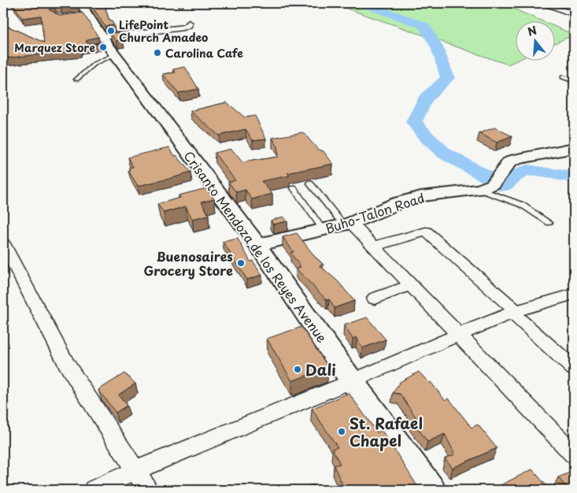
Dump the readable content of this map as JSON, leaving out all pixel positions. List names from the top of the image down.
{
  "streets": {
    "main road": ["Buho-Talon Road", "Crisanto Mendoza de los Reyes Avenue"]
  },
  "crossings": [
    ["Buho-Talon Road", "Crisanto Mendoza de los Reyes Avenue"]
  ],
  "places": [
    "LifePoint Church Amadeo",
    "Marquez Store",
    "Carolina Cafe",
    "Buenosaires Grocery Store",
    "Dali",
    "St. Rafael Chapel"
  ],
  "north": "top"
}
